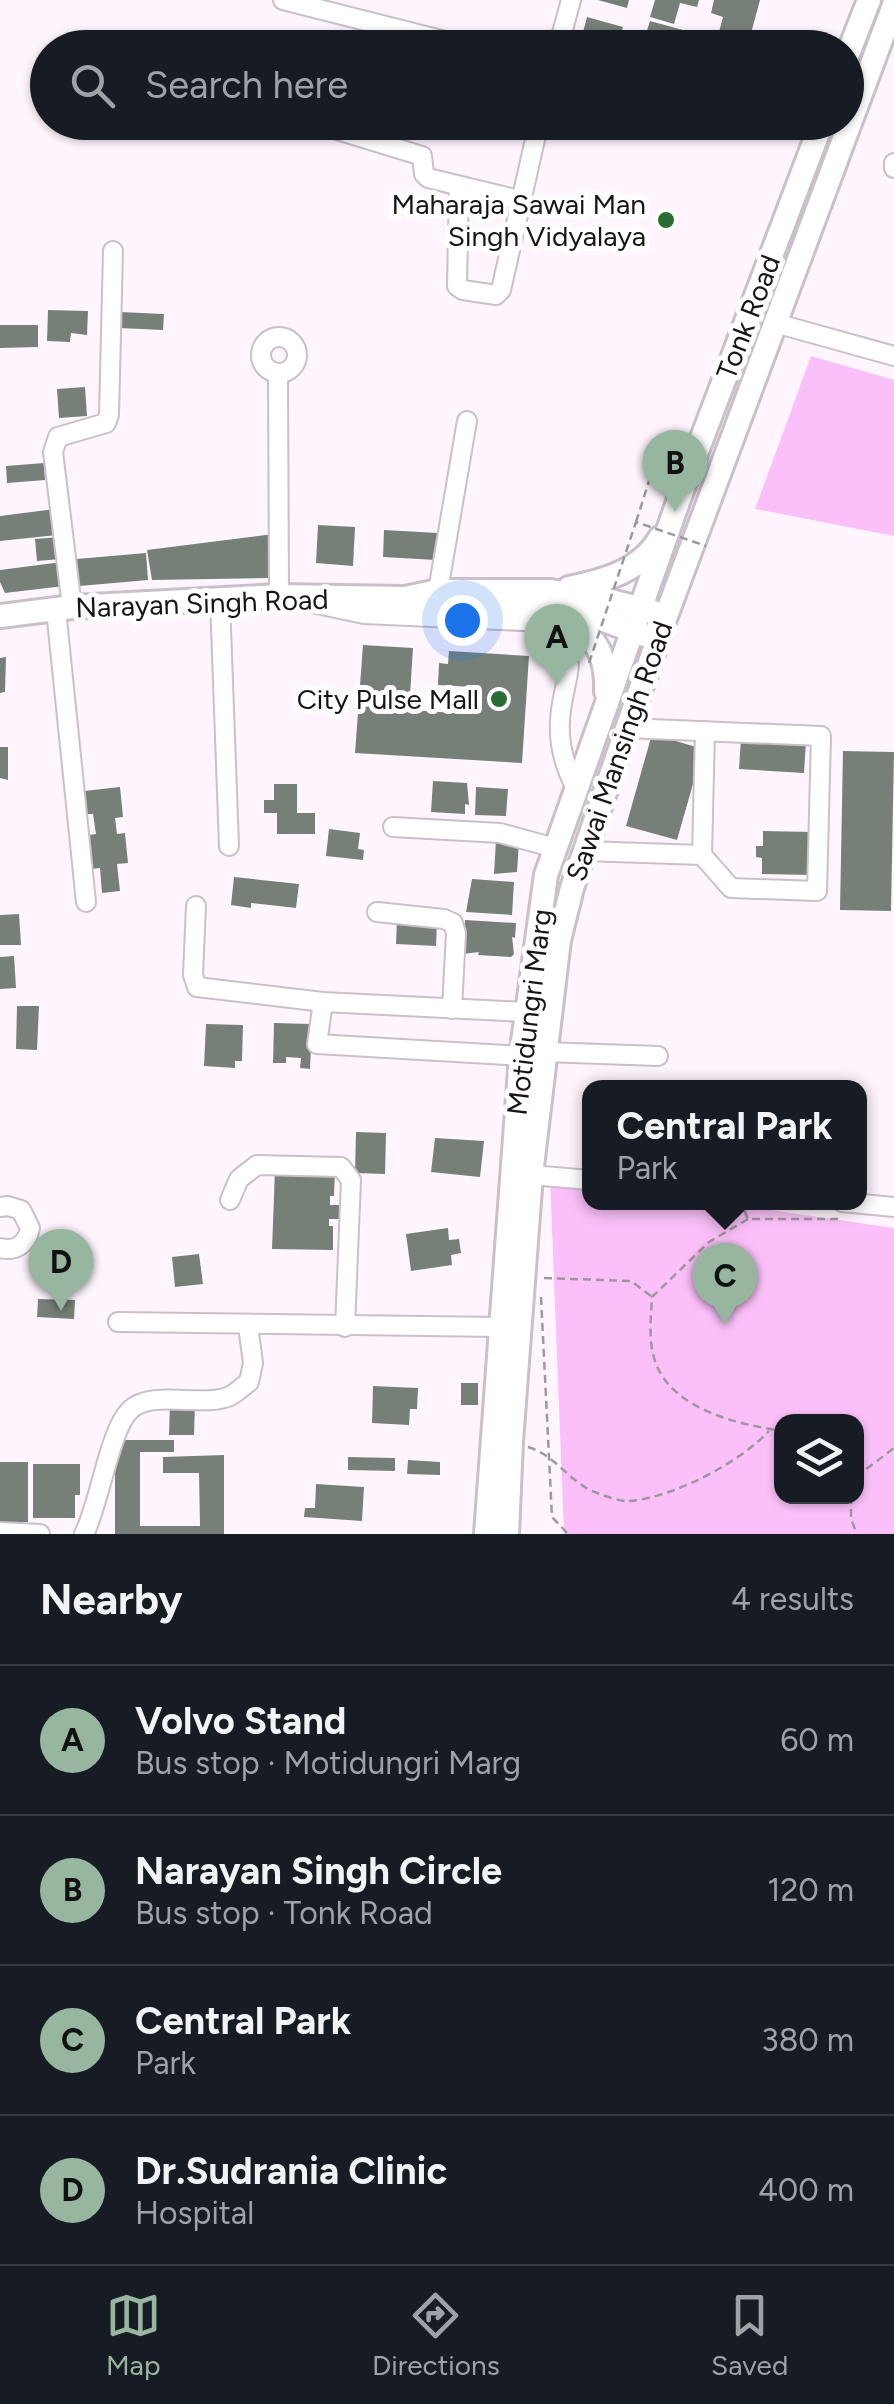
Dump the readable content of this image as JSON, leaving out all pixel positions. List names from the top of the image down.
{
  "streets": {
    "main road": [
      "Tonk Road",
      "Narayan Singh Road",
      "Sawai Mansingh Road",
      "Motidungri Marg"
    ]
  },
  "crossings": [
    ["Tonk Road", "Motidungri Marg"],
    ["Sawai Mansingh Road", "Motidungri Marg"]
  ],
  "places": ["Maharaja Sawai Man Singh Vidyalaya", "City Pulse Mall"],
  "page": {
    "search": "Search here",
    "pins": [
      "B",
      "A",
      "D",
      "C"
    ],
    "popup": ["Central Park", "Park"],
    "heading": ["Nearby", "4 results"],
    "list": [
      {
        "mark": "A",
        "name": "Volvo Stand",
        "note": "Bus stop · Motidungri Marg",
        "value": "60 m"
      },
      {
        "mark": "B",
        "name": "Narayan Singh Circle",
        "note": "Bus stop · Tonk Road",
        "value": "120 m"
      },
      {
        "mark": "C",
        "name": "Central Park",
        "note": "Park",
        "value": "380 m"
      },
      {
        "mark": "D",
        "name": "Dr.Sudrania Clinic",
        "note": "Hospital",
        "value": "400 m"
      }
    ],
    "nav": ["Map", "Directions", "Saved"]
  }
}
